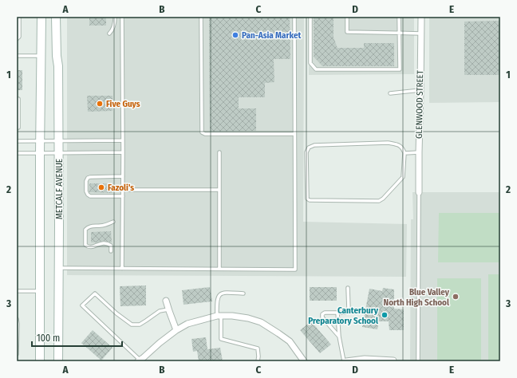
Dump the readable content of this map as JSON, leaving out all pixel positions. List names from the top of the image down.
{
  "streets": {
    "main road": ["METCALF AVENUE"],
    "street": ["GLENWOOD STREET"]
  },
  "places": [
    "Pan-Asia Market",
    "Five Guys",
    "Fazoli's",
    "Blue Valley North High School",
    "Canterbury Preparatory School"
  ],
  "scale_bar": "100 m",
  "grid": {
    "columns": [
      "A",
      "B",
      "C",
      "D",
      "E"
    ],
    "rows": ["1", "2", "3"]
  }
}
